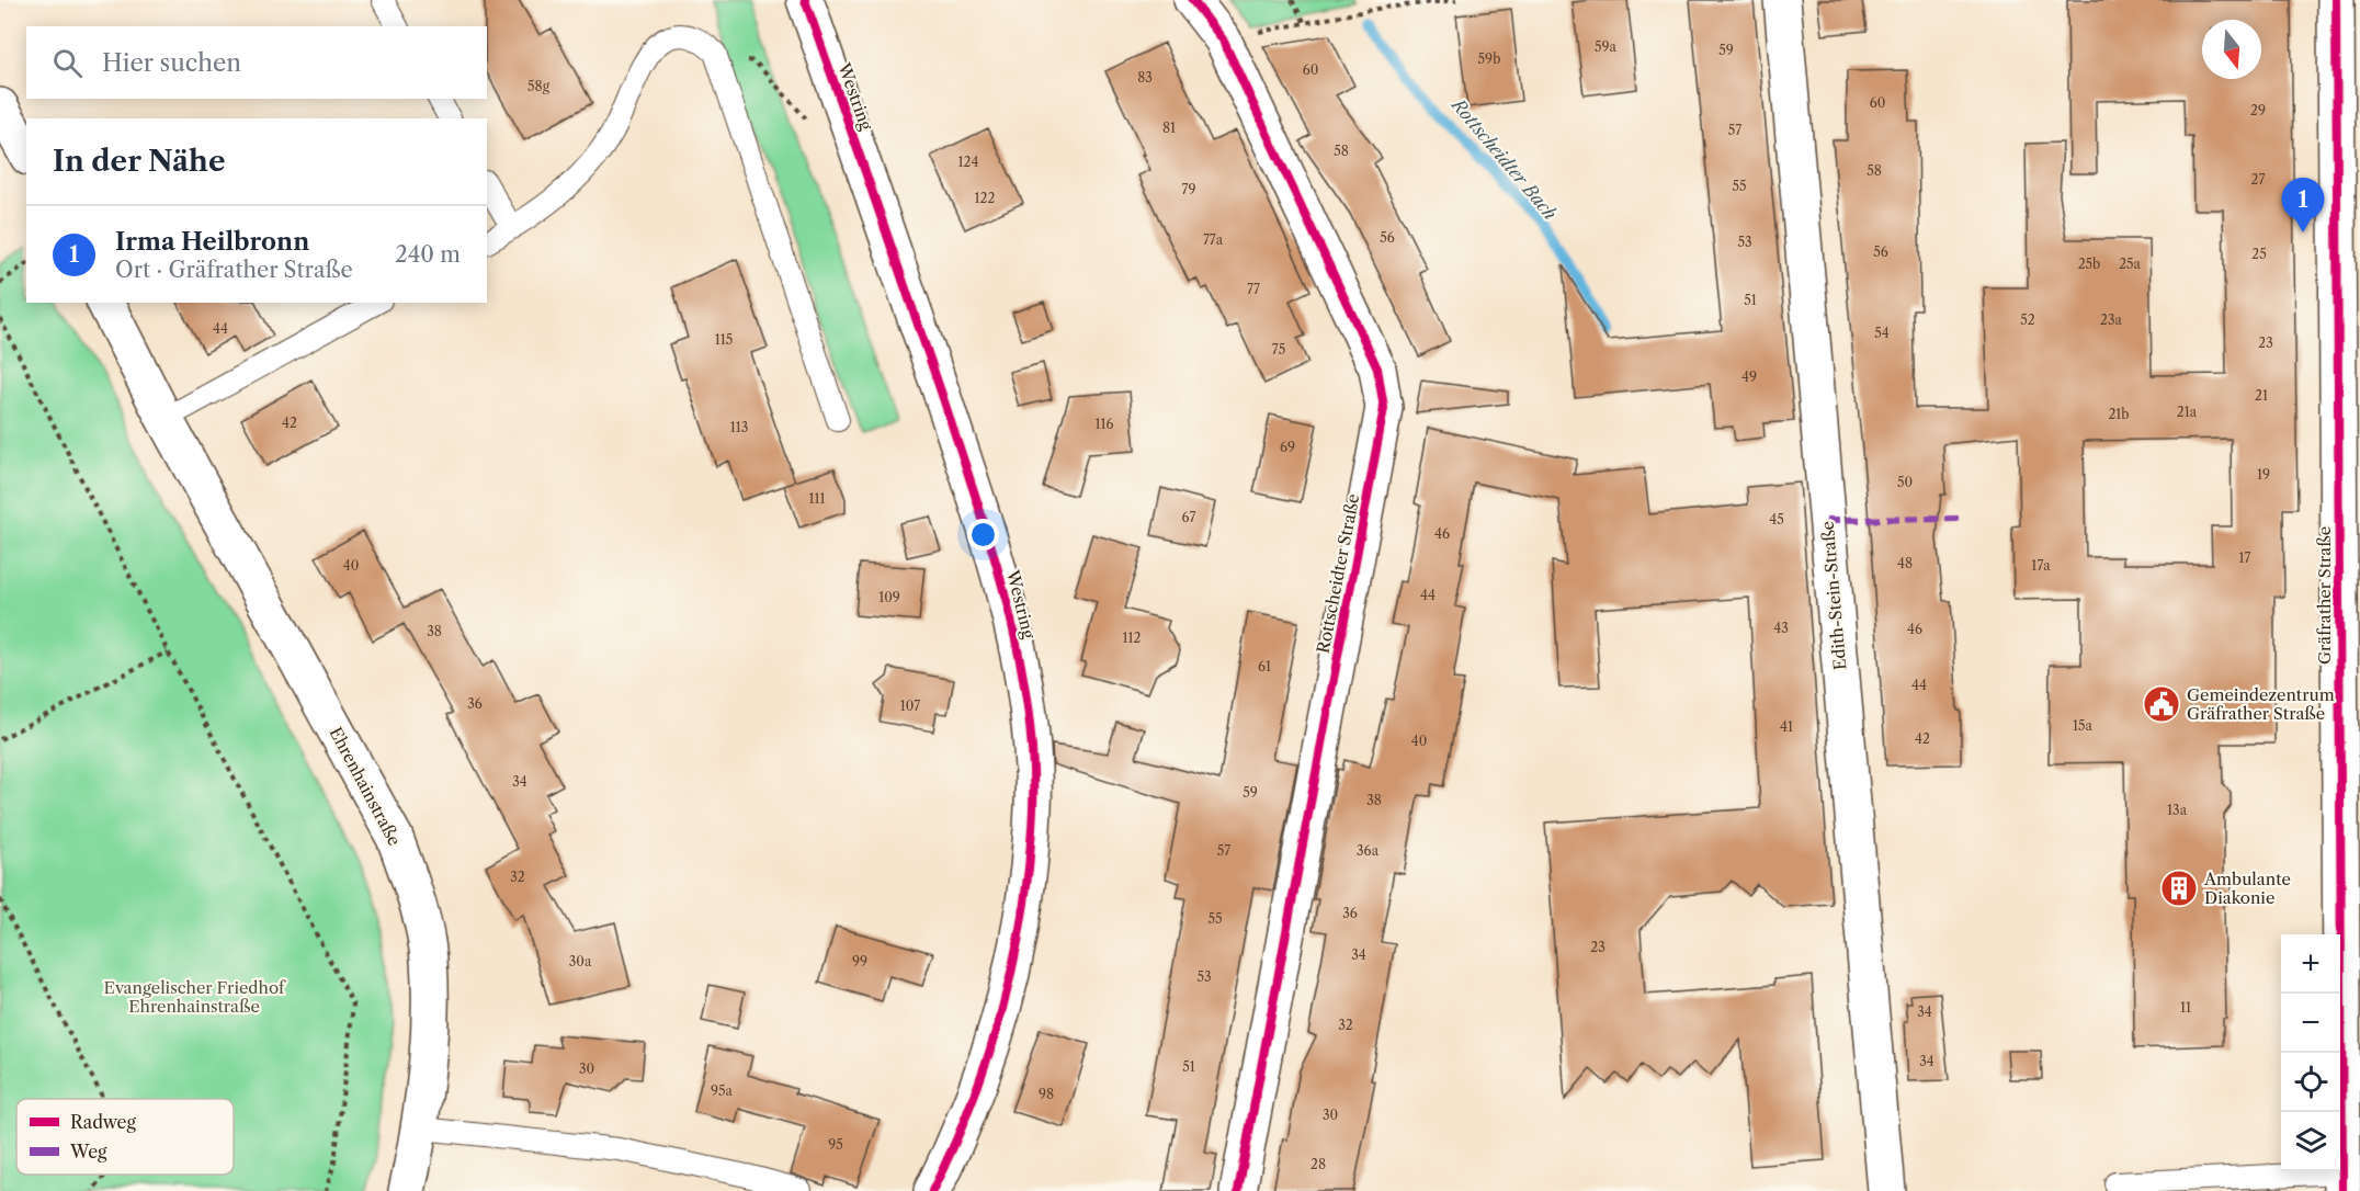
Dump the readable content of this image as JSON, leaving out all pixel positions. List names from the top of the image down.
{
  "streets": {
    "street": [
      "Westring",
      "Rottscheidter Straße",
      "Edith-Stein-Straße",
      "Gräfrather Straße",
      "Ehrenhainstraße"
    ]
  },
  "water": ["Rottscheidter Bach"],
  "parks": ["Evangelischer Friedhof Ehrenhainstraße"],
  "places": {
    "public building": ["Gemeindezentrum Gräfrather Straße"],
    "building": ["Ambulante Diakonie"]
  },
  "house_numbers": [
    "59a",
    "59",
    "59b",
    "60",
    "83",
    "58g",
    "60",
    "29",
    "81",
    "57",
    "58",
    "124",
    "58",
    "27",
    "55",
    "79",
    "122",
    "56",
    "77a",
    "53",
    "56",
    "25",
    "25b",
    "25a",
    "77",
    "51",
    "52",
    "23a",
    "44",
    "54",
    "115",
    "23",
    "75",
    "49",
    "21",
    "21a",
    "21b",
    "42",
    "116",
    "113",
    "69",
    "19",
    "50",
    "111",
    "67",
    "45",
    "46",
    "17",
    "48",
    "40",
    "17a",
    "44",
    "109",
    "43",
    "46",
    "38",
    "112",
    "61",
    "44",
    "36",
    "107",
    "15a",
    "41",
    "42",
    "40",
    "34",
    "59",
    "38",
    "13a",
    "57",
    "36a",
    "32",
    "36",
    "55",
    "23",
    "34",
    "30a",
    "99",
    "53",
    "11",
    "34",
    "32",
    "34",
    "51",
    "30",
    "95a",
    "98",
    "30",
    "95",
    "28"
  ],
  "legend": ["Radweg", "Weg"],
  "north": "bottom",
  "page": {
    "search": "Hier suchen",
    "heading": "In der Nähe",
    "pins": "1",
    "list": [
      {
        "mark": "1",
        "name": "Irma Heilbronn",
        "note": "Ort · Gräfrather Straße",
        "value": "240 m"
      }
    ],
    "map_buttons": ["+", "−"]
  }
}
